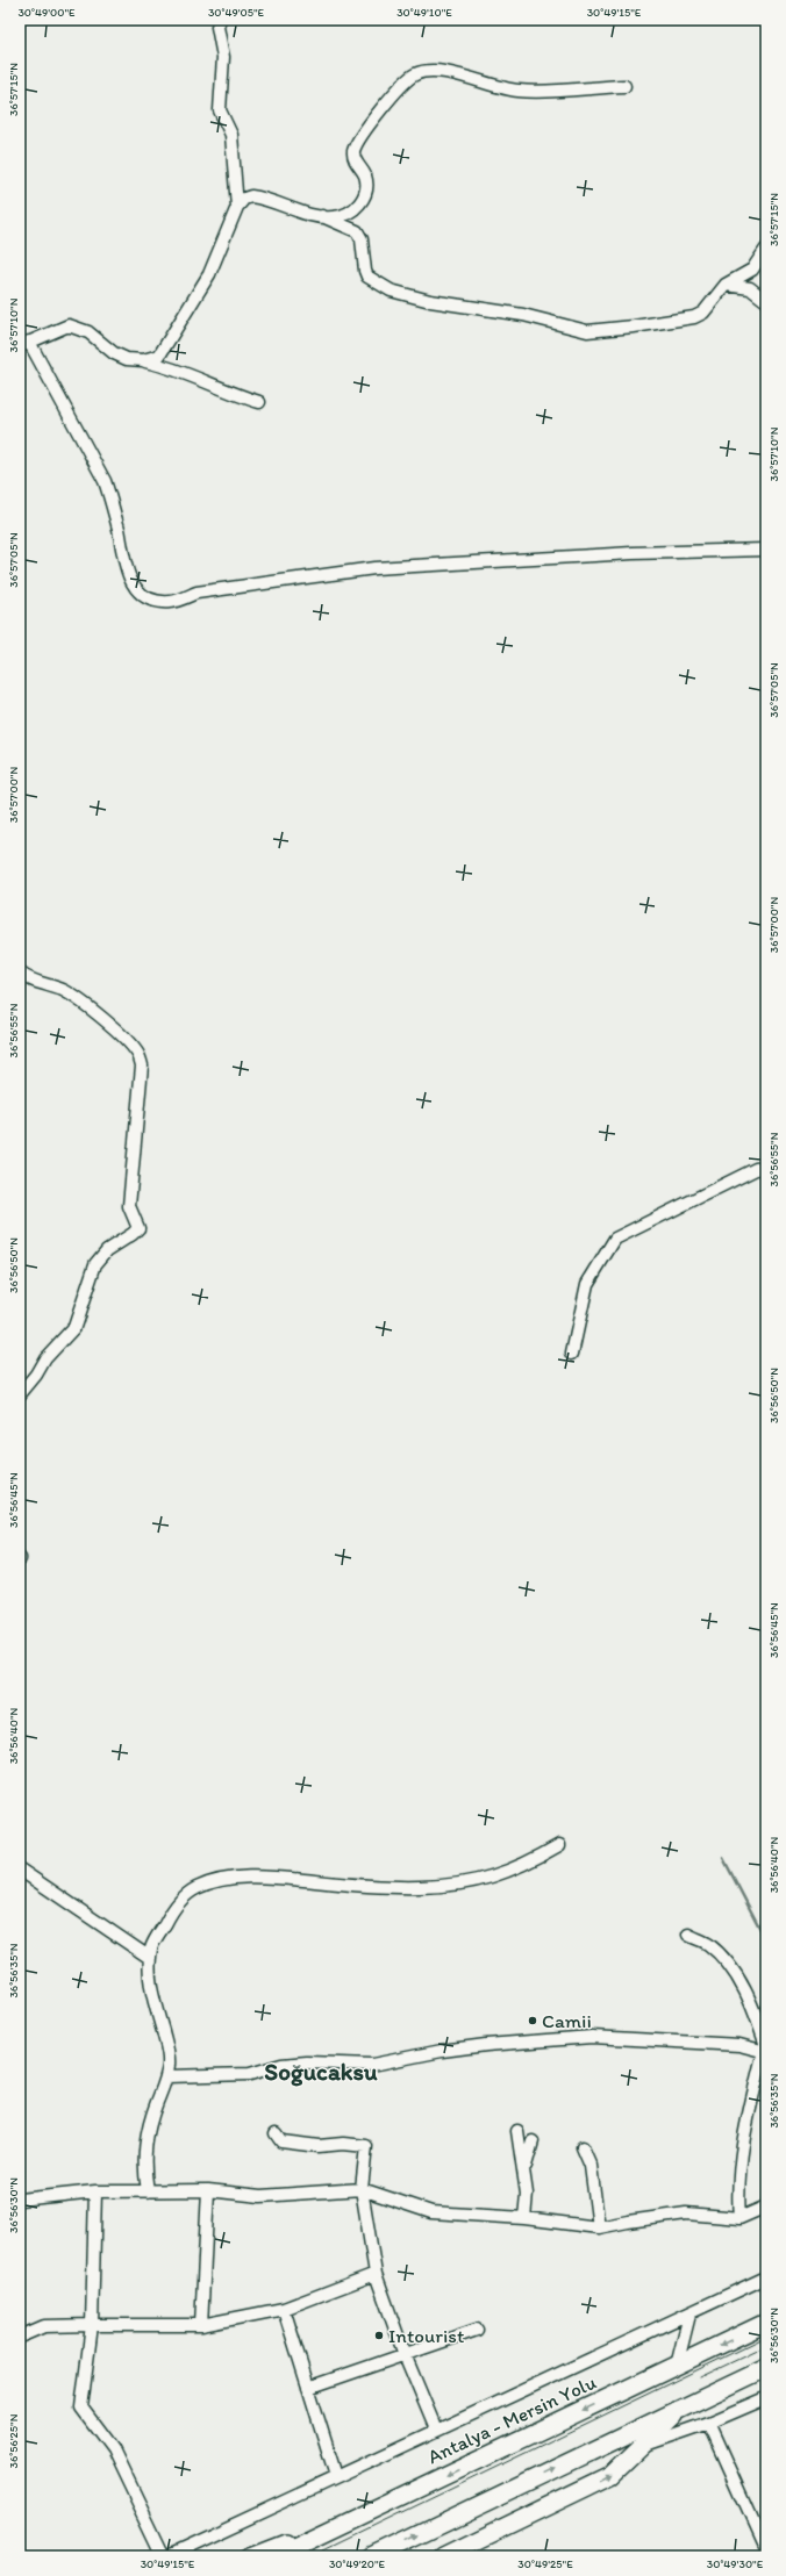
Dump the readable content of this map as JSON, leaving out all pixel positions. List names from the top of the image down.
{
  "streets": {
    "highway": ["Antalya - Mersin Yolu"]
  },
  "districts": ["Soğucaksu"],
  "places": ["Camii", "Intourist"],
  "coordinates": [
    "30°49'00\"E",
    "30°49'05\"E",
    "30°49'10\"E",
    "30°49'15\"E",
    "36°57'15\"N",
    "36°57'10\"N",
    "36°57'05\"N",
    "36°57'00\"N",
    "36°56'55\"N",
    "36°56'50\"N",
    "36°56'45\"N",
    "36°56'40\"N",
    "36°56'35\"N",
    "36°56'30\"N",
    "36°56'25\"N",
    "30°49'20\"E",
    "30°49'25\"E",
    "30°49'30\"E"
  ]
}
